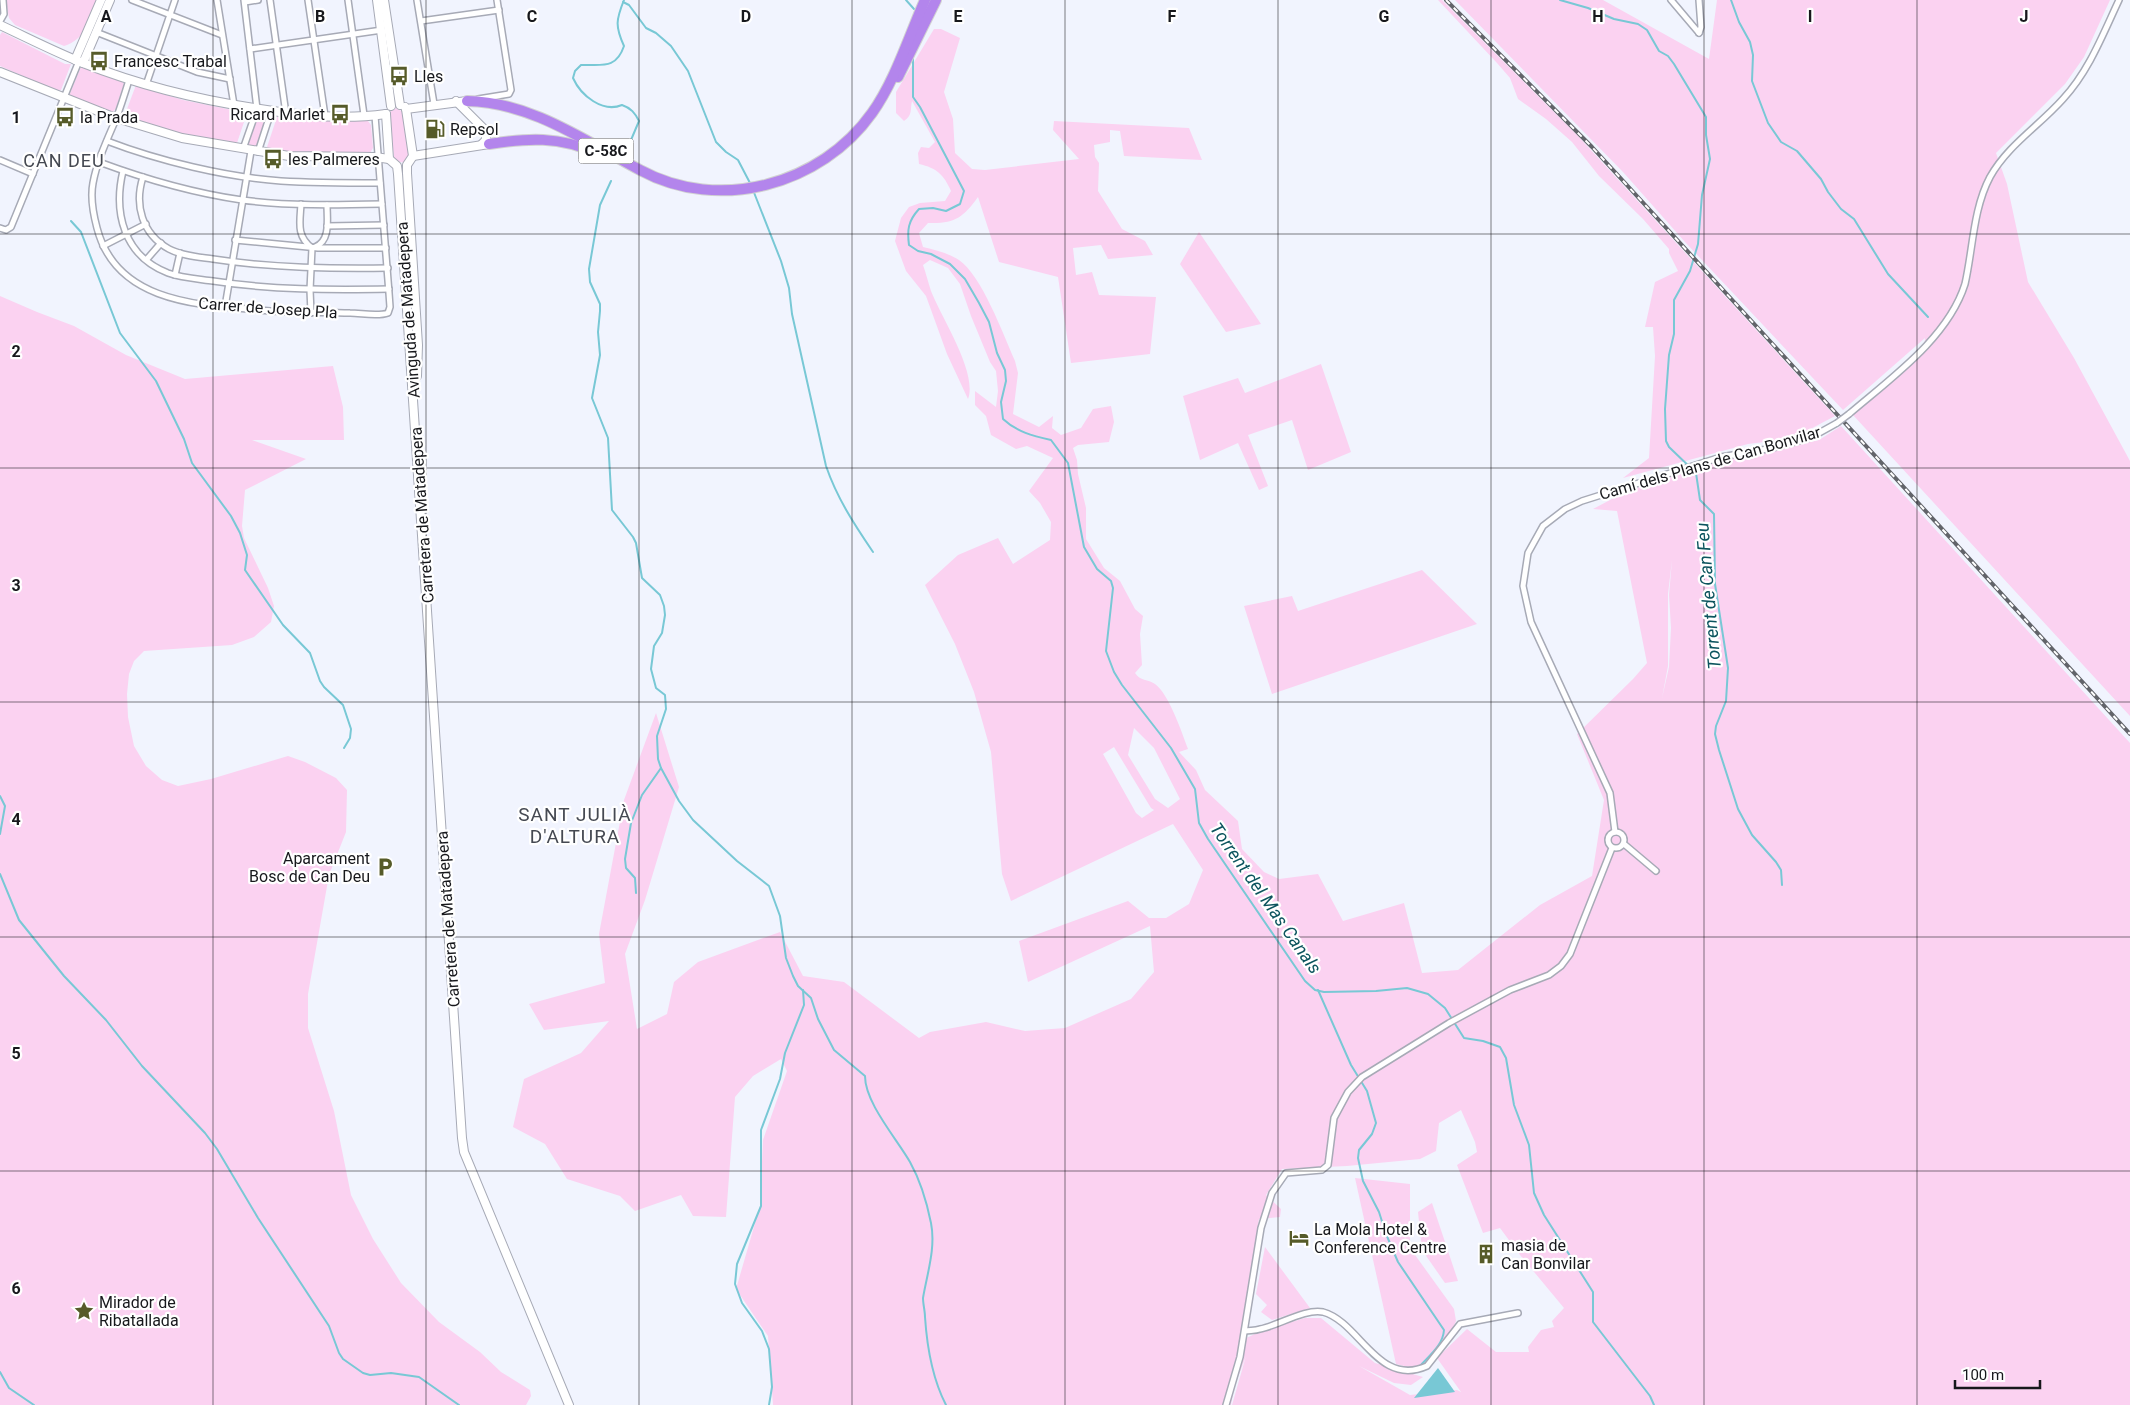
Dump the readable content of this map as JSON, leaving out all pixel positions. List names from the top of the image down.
{
  "streets": {
    "highway": ["C-58C"],
    "street": [
      "Carrer de Josep Pla",
      "Avinguda de Matadepera",
      "Camí dels Plans de Can Bonvilar",
      "Carretera de Matadepera"
    ]
  },
  "crossings": [
    ["Carrer de Josep Pla", "Avinguda de Matadepera"],
    ["Avinguda de Matadepera", "Carretera de Matadepera"]
  ],
  "districts": ["CAN DEU", "SANT JULIÀ D'ALTURA"],
  "water": ["Torrent de Can Feu", "Torrent del Mas Canals"],
  "places": {
    "bus stop": [
      "Francesc Trabal",
      "Lles",
      "Ricard Marlet",
      "la Prada",
      "les Palmeres"
    ],
    "fuel station": ["Repsol"],
    "parking": ["Aparcament Bosc de Can Deu"],
    "hotel": ["La Mola Hotel & Conference Centre"],
    "building": ["masia de Can Bonvilar"],
    "place": ["Mirador de Ribatallada"]
  },
  "scale_bar": "100 m",
  "grid": {
    "columns": [
      "A",
      "B",
      "C",
      "D",
      "E",
      "F",
      "G",
      "H",
      "I",
      "J"
    ],
    "rows": [
      "1",
      "2",
      "3",
      "4",
      "5",
      "6"
    ]
  }
}
